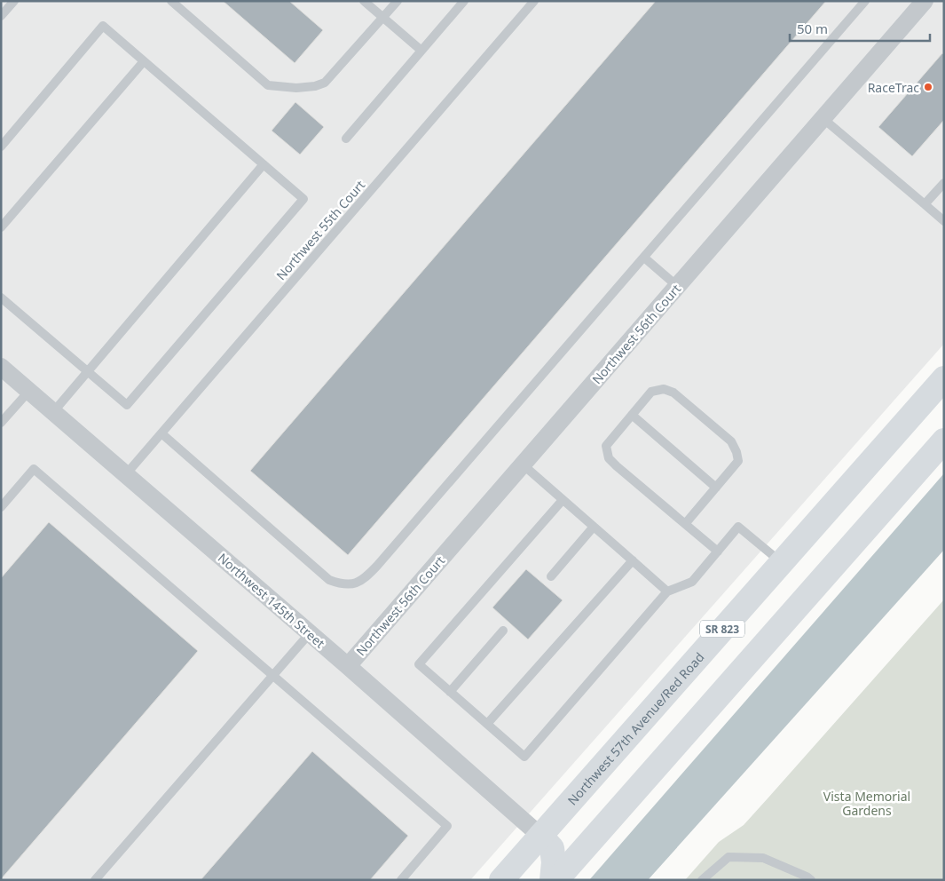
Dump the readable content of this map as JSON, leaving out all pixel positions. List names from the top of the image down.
{
  "streets": {
    "main road": ["SR 823", "Northwest 57th Avenue/Red Road"],
    "street": ["Northwest 56th Court", "Northwest 145th Street"],
    "lane": ["Northwest 55th Court"]
  },
  "crossings": [
    ["Northwest 55th Court", "Northwest 145th Street"],
    ["Northwest 56th Court", "Northwest 145th Street"],
    ["Northwest 145th Street", "Northwest 57th Avenue/Red Road"]
  ],
  "parks": ["Vista Memorial Gardens"],
  "places": ["RaceTrac"],
  "scale_bar": "50 m"
}
